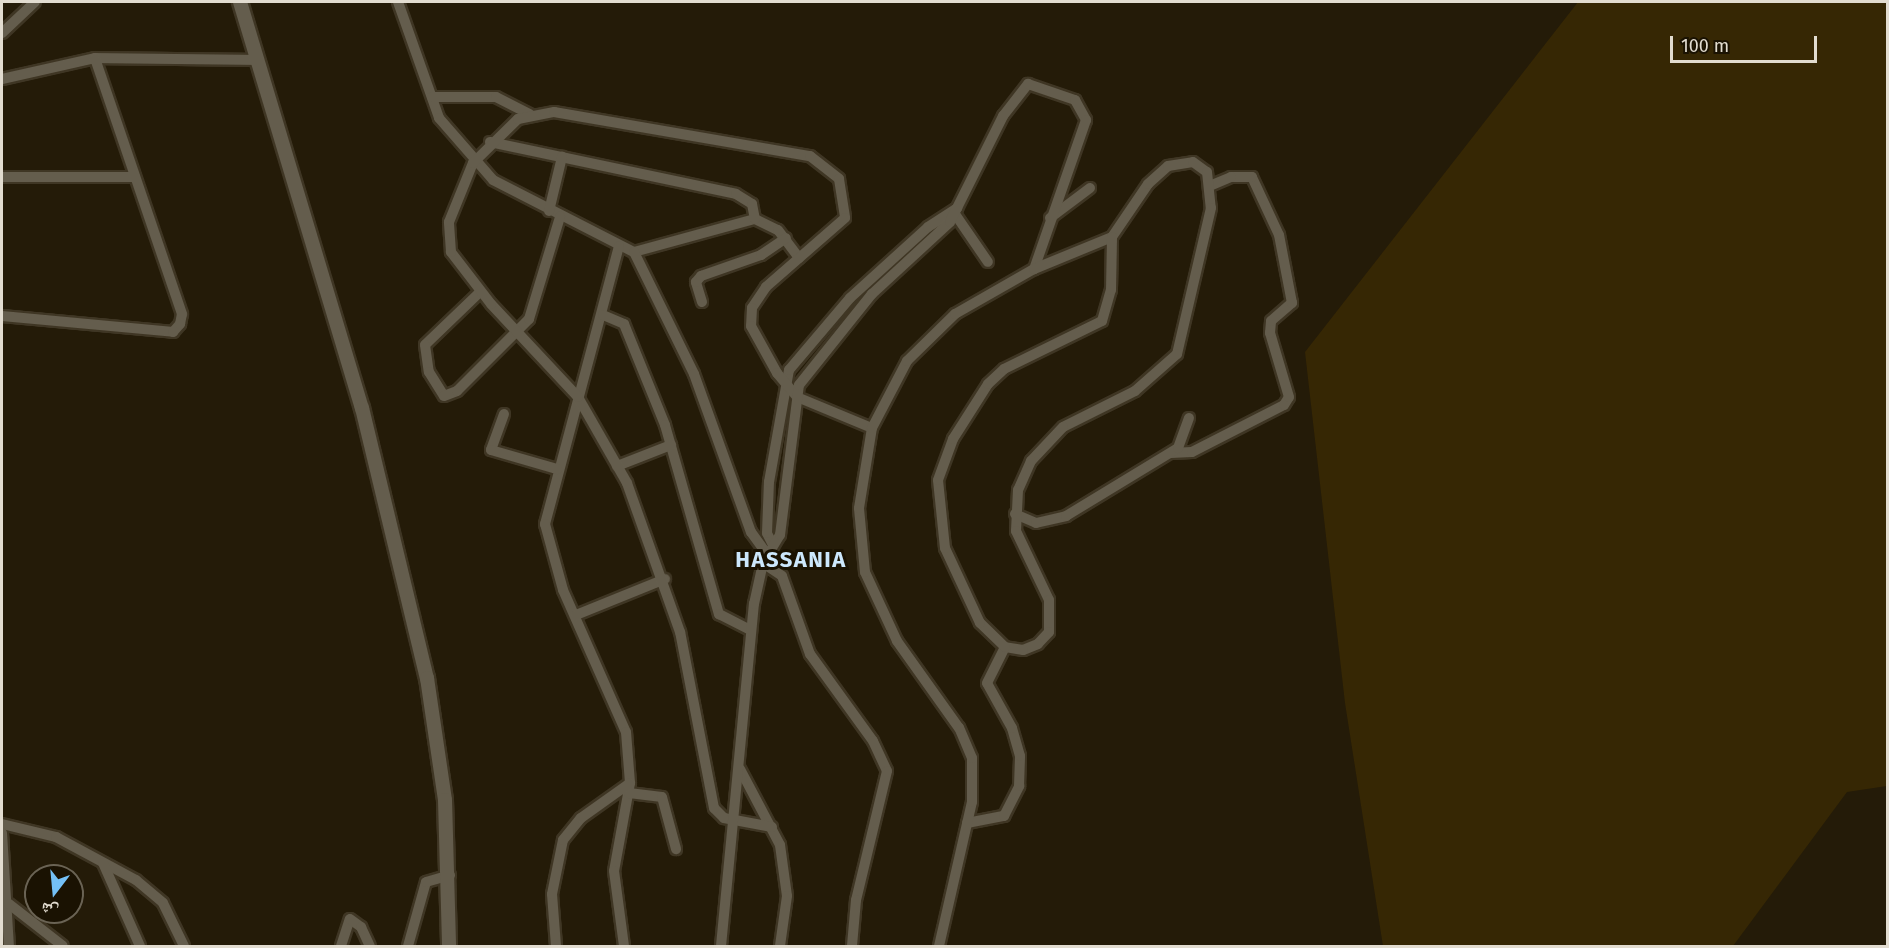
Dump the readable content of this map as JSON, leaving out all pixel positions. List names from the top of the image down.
{
  "districts": ["HASSANIA"],
  "scale_bar": "100 m",
  "north": "bottom"
}
